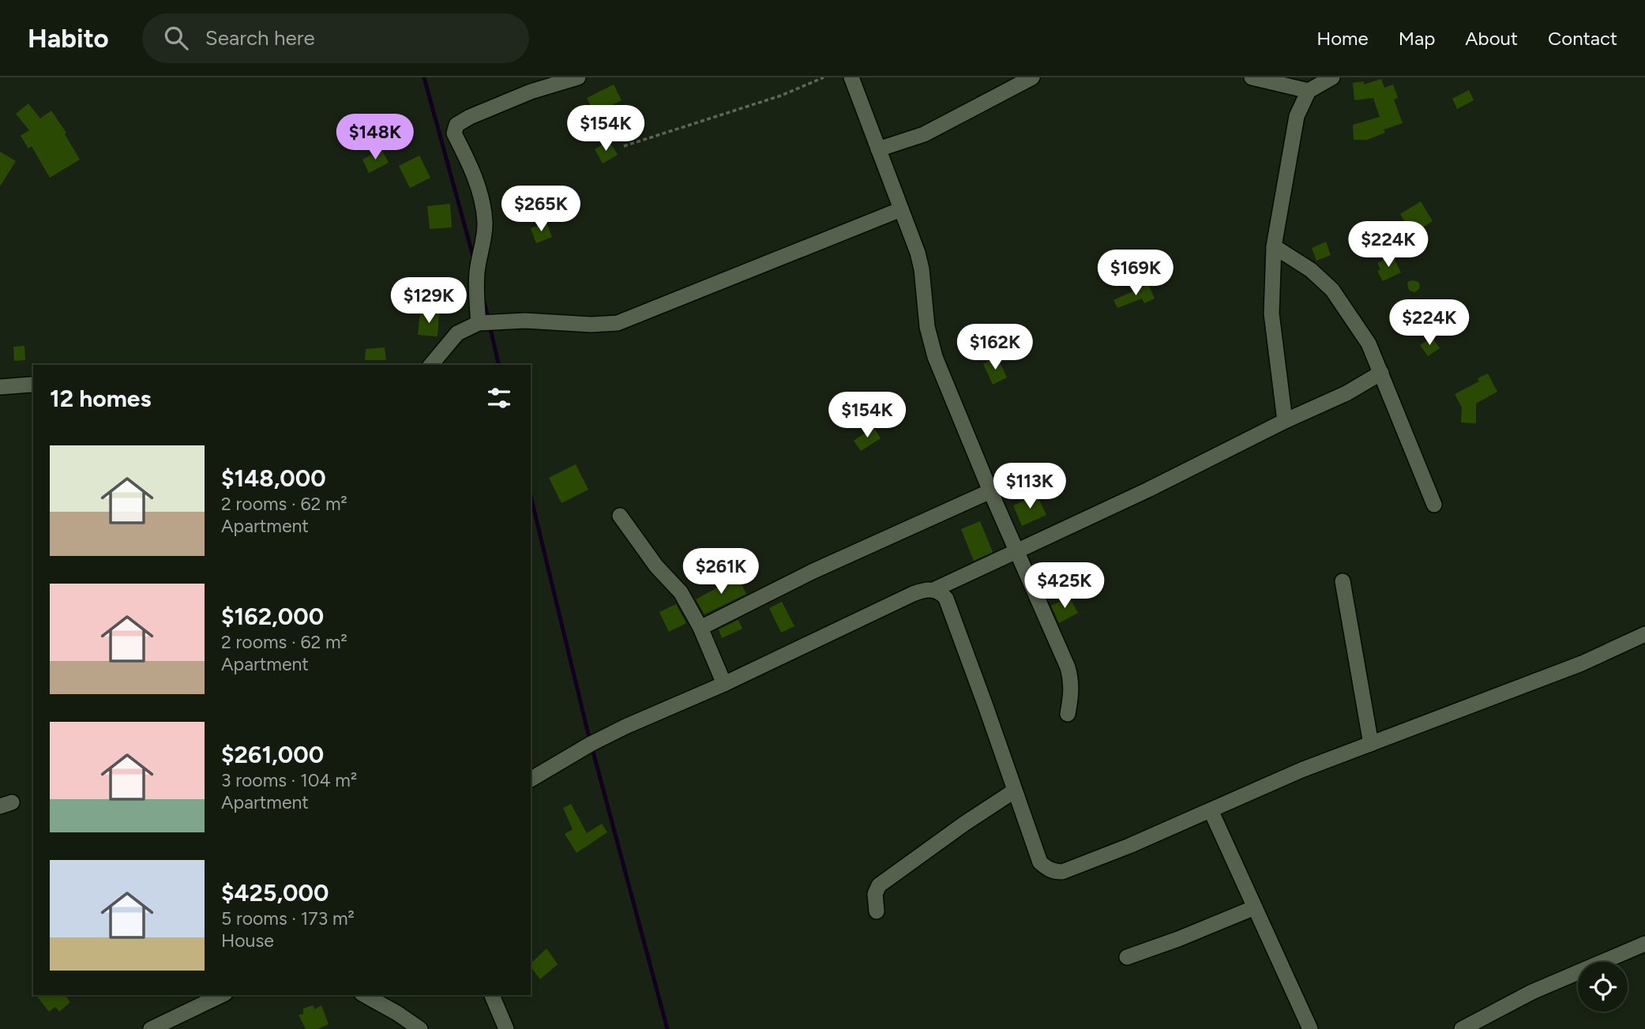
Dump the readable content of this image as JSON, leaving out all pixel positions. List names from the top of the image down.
{
  "page": {
    "header": "Habito",
    "search": "Search here",
    "nav": [
      "Home",
      "Map",
      "About",
      "Contact"
    ],
    "price": [
      "$154K",
      "$148K",
      "$265K",
      "$224K",
      "$169K",
      "$129K",
      "$224K",
      "$162K",
      "$154K",
      "$113K",
      "$261K",
      "$425K"
    ],
    "heading": "12 homes",
    "list": [
      {
        "name": "$148,000",
        "note": "2 rooms · 62 m² · Apartment"
      },
      {
        "name": "$162,000",
        "note": "2 rooms · 62 m² · Apartment"
      },
      {
        "name": "$261,000",
        "note": "3 rooms · 104 m² · Apartment"
      },
      {
        "name": "$425,000",
        "note": "5 rooms · 173 m² · House"
      }
    ]
  }
}
